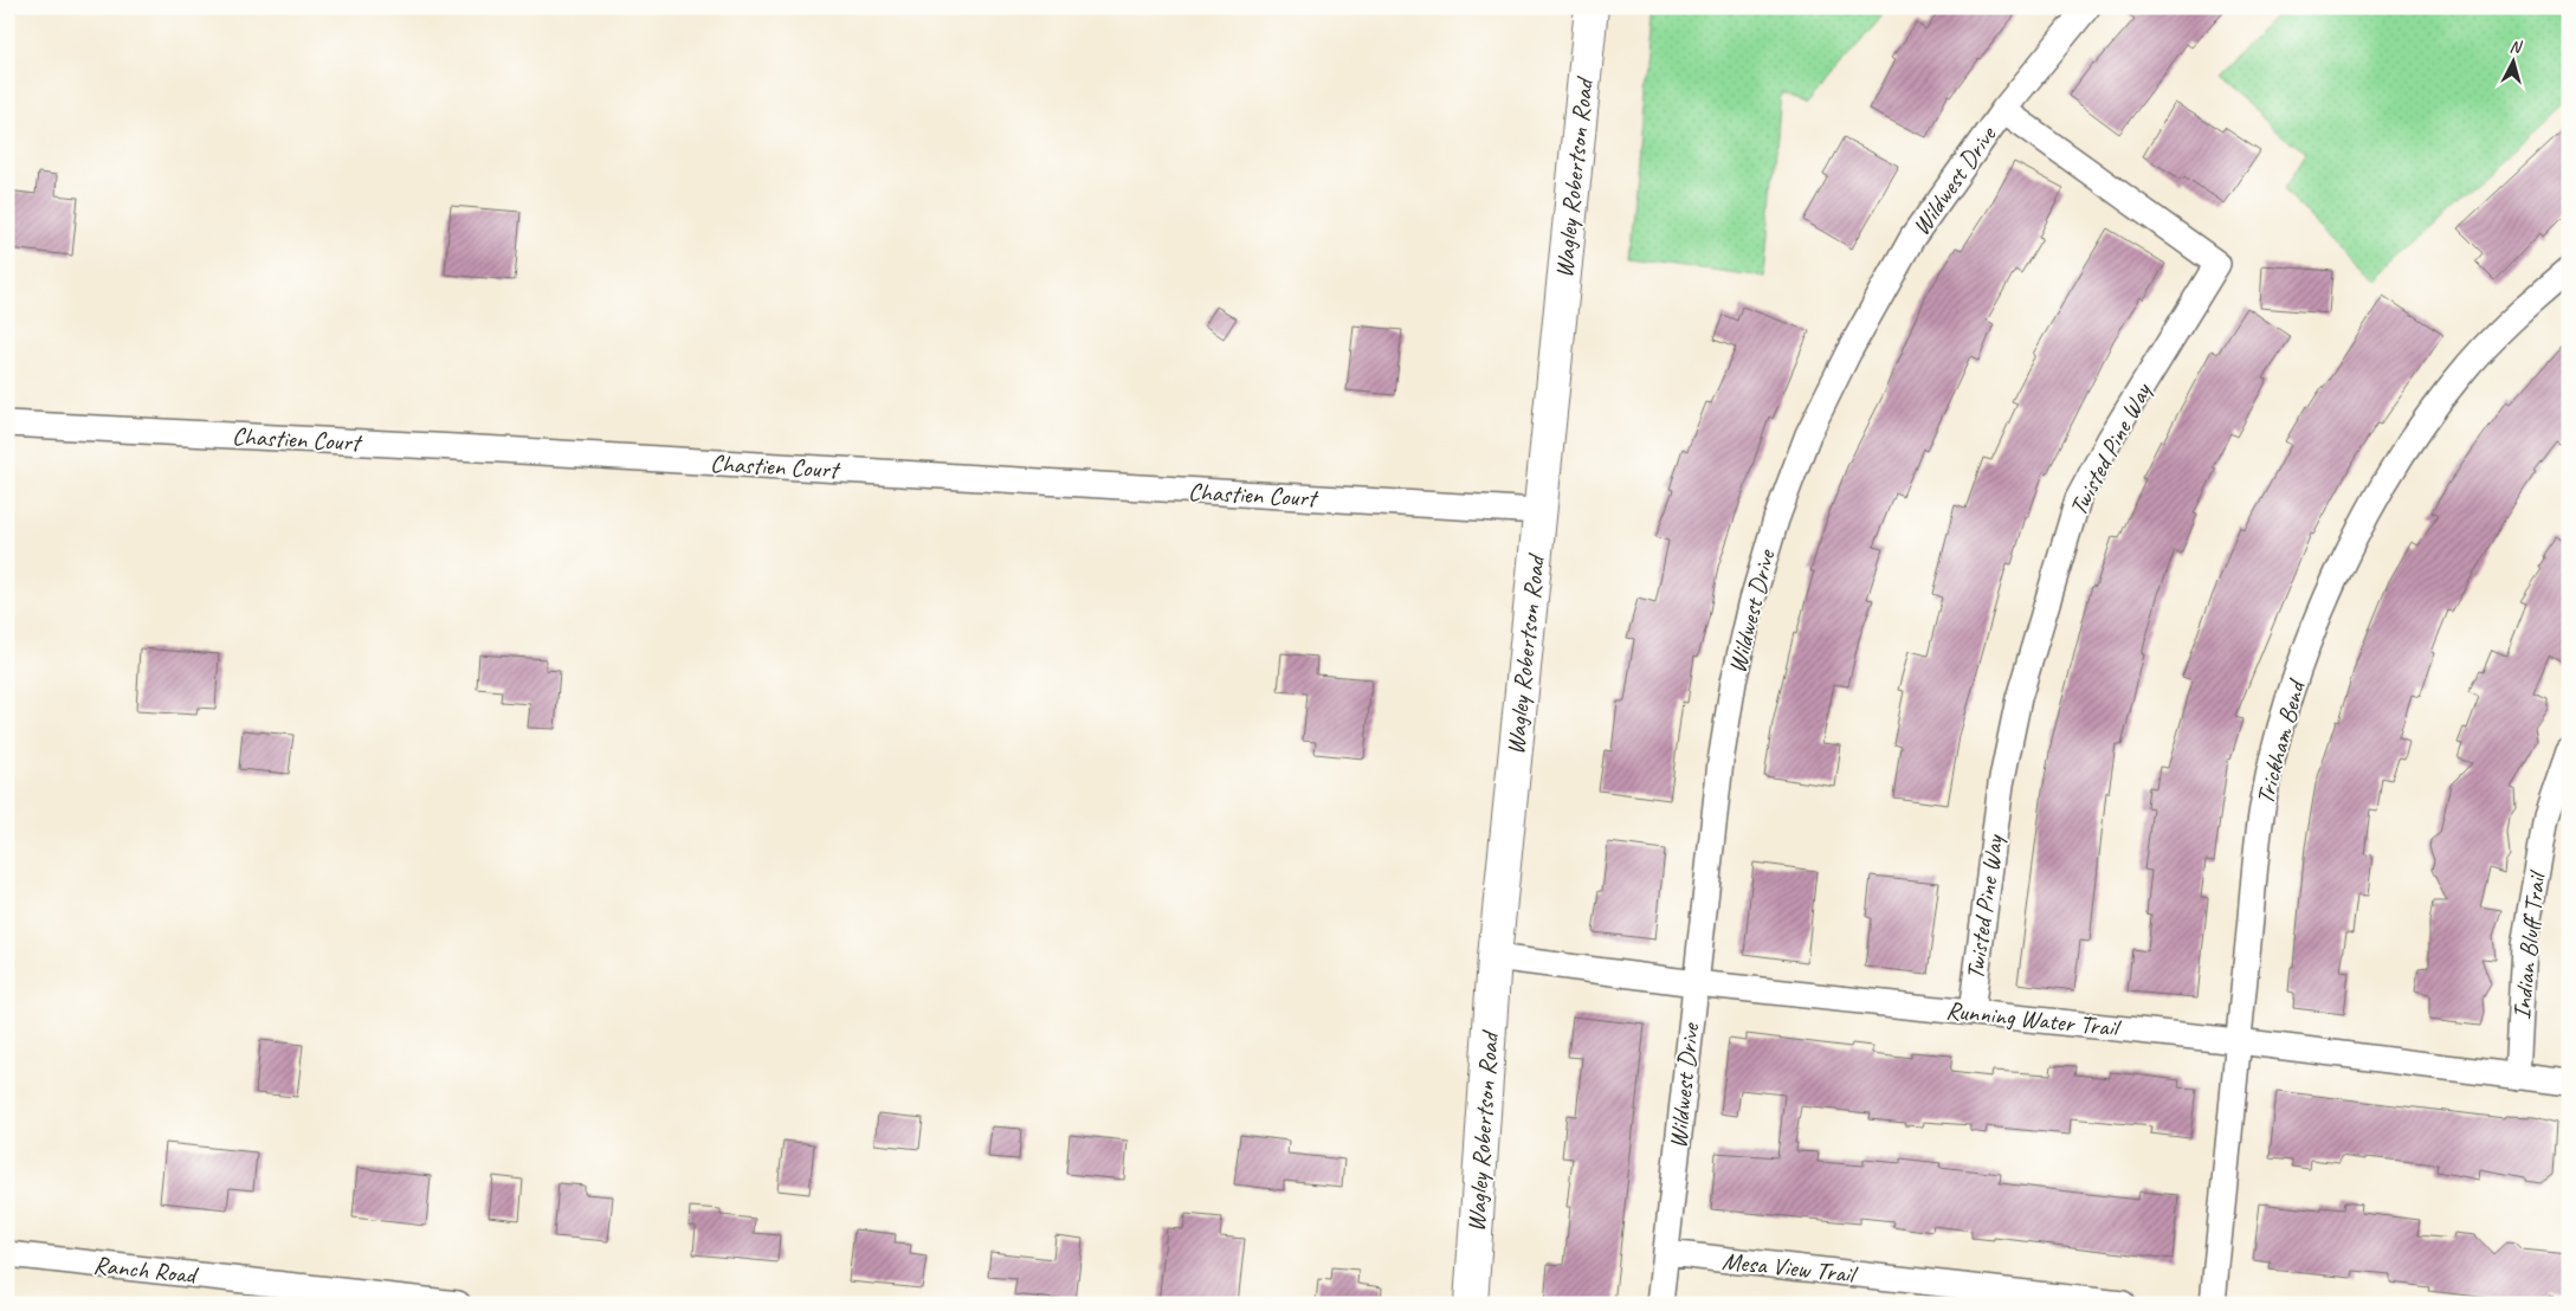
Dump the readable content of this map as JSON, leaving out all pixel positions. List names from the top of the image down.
{
  "streets": {
    "street": [
      "Wagley Robertson Road",
      "Wildwest Drive",
      "Chastien Court",
      "Twisted Pine Way",
      "Trickham Bend",
      "Indian Bluff Trail",
      "Running Water Trail",
      "Mesa View Trail",
      "Ranch Road"
    ]
  },
  "crossings": [
    ["Wagley Robertson Road", "Chastien Court"],
    ["Wagley Robertson Road", "Running Water Trail"],
    ["Wildwest Drive", "Twisted Pine Way"],
    ["Wildwest Drive", "Running Water Trail"],
    ["Wildwest Drive", "Mesa View Trail"],
    ["Twisted Pine Way", "Running Water Trail"],
    ["Trickham Bend", "Running Water Trail"],
    ["Indian Bluff Trail", "Running Water Trail"]
  ],
  "north": "top"
}
